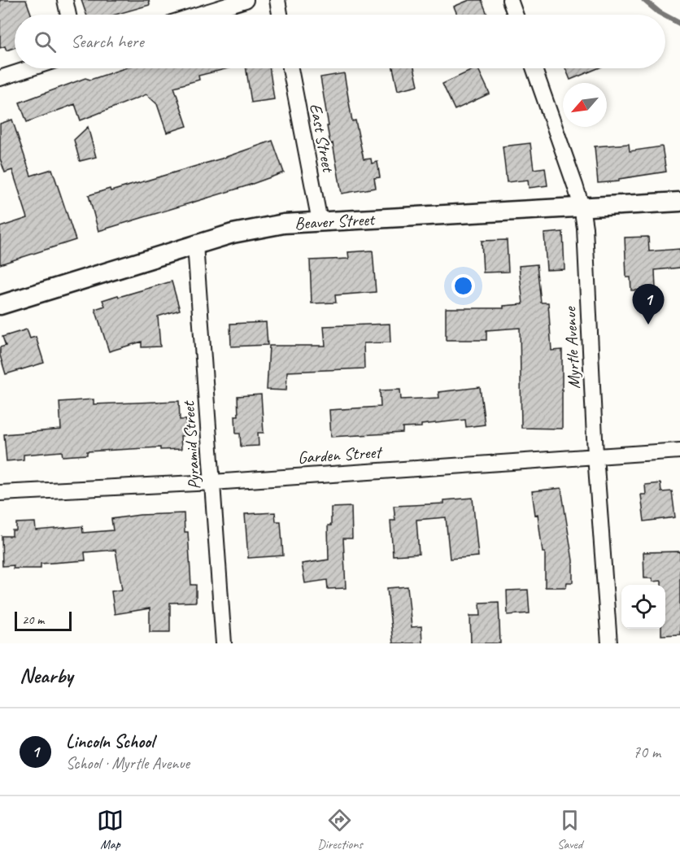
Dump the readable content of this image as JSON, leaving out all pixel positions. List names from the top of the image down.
{
  "streets": {
    "street": [
      "East Street",
      "Beaver Street",
      "Myrtle Avenue",
      "Pyramid Street",
      "Garden Street"
    ]
  },
  "crossings": [
    ["East Street", "Beaver Street"],
    ["Beaver Street", "Myrtle Avenue"],
    ["Beaver Street", "Pyramid Street"],
    ["Myrtle Avenue", "Garden Street"],
    ["Pyramid Street", "Garden Street"]
  ],
  "scale_bar": "20 m",
  "north": "bottom left",
  "page": {
    "search": "Search here",
    "pins": "1",
    "scale": "20 m",
    "heading": "Nearby",
    "list": [
      {
        "mark": "1",
        "name": "Lincoln School",
        "note": "School · Myrtle Avenue",
        "value": "70 m"
      }
    ],
    "nav": ["Map", "Directions", "Saved"]
  }
}
